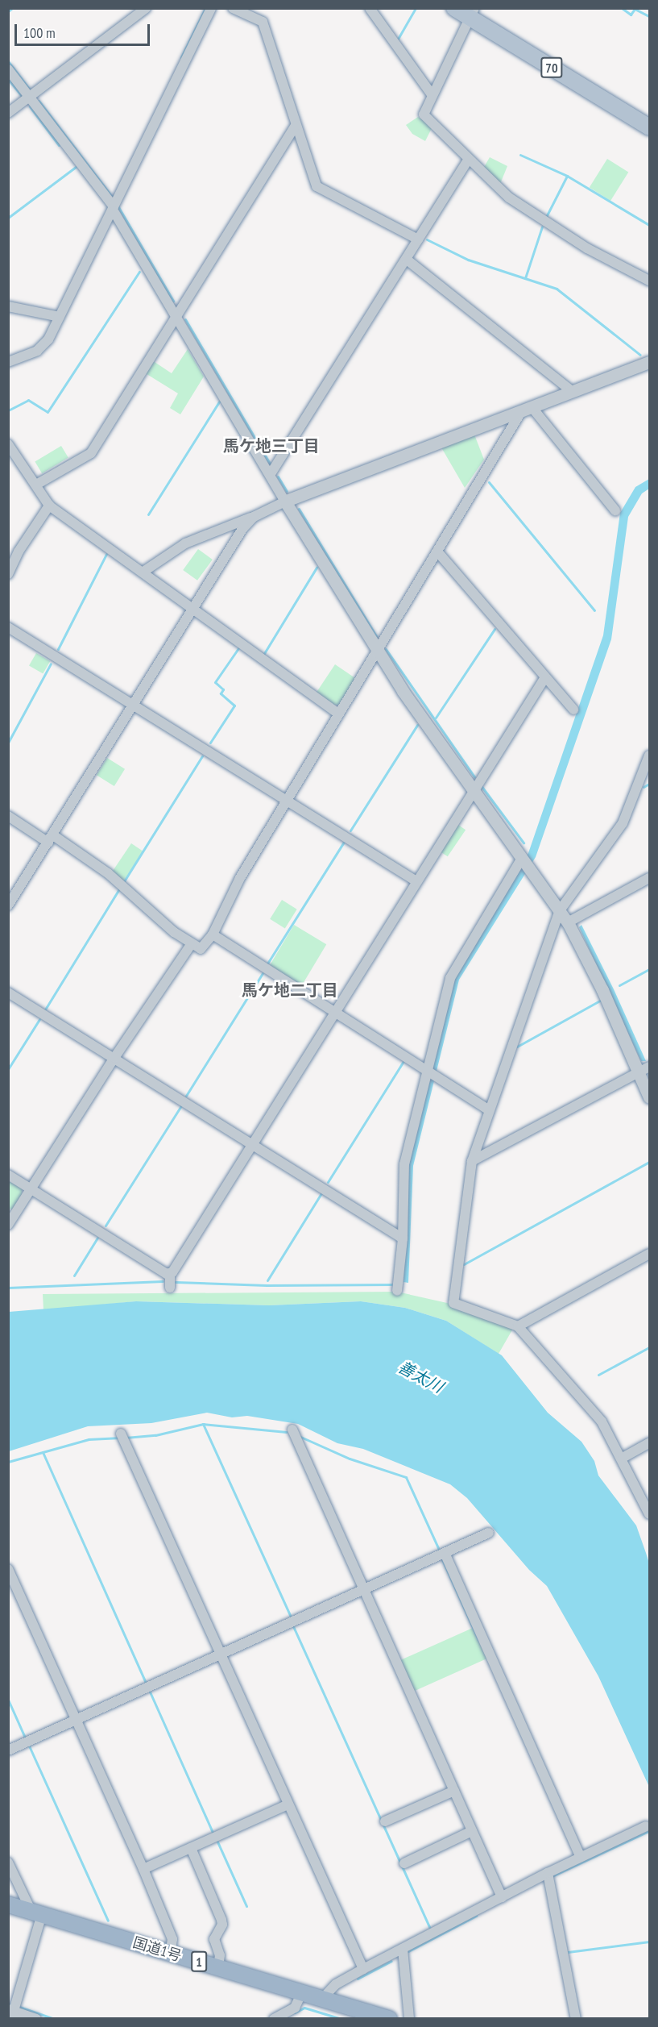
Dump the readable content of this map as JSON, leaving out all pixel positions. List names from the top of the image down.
{
  "streets": {
    "highway": ["国道1号", "1"],
    "main road": ["70"]
  },
  "districts": ["馬ケ地三丁目", "馬ケ地二丁目"],
  "water": ["善太川"],
  "scale_bar": "100 m"
}
